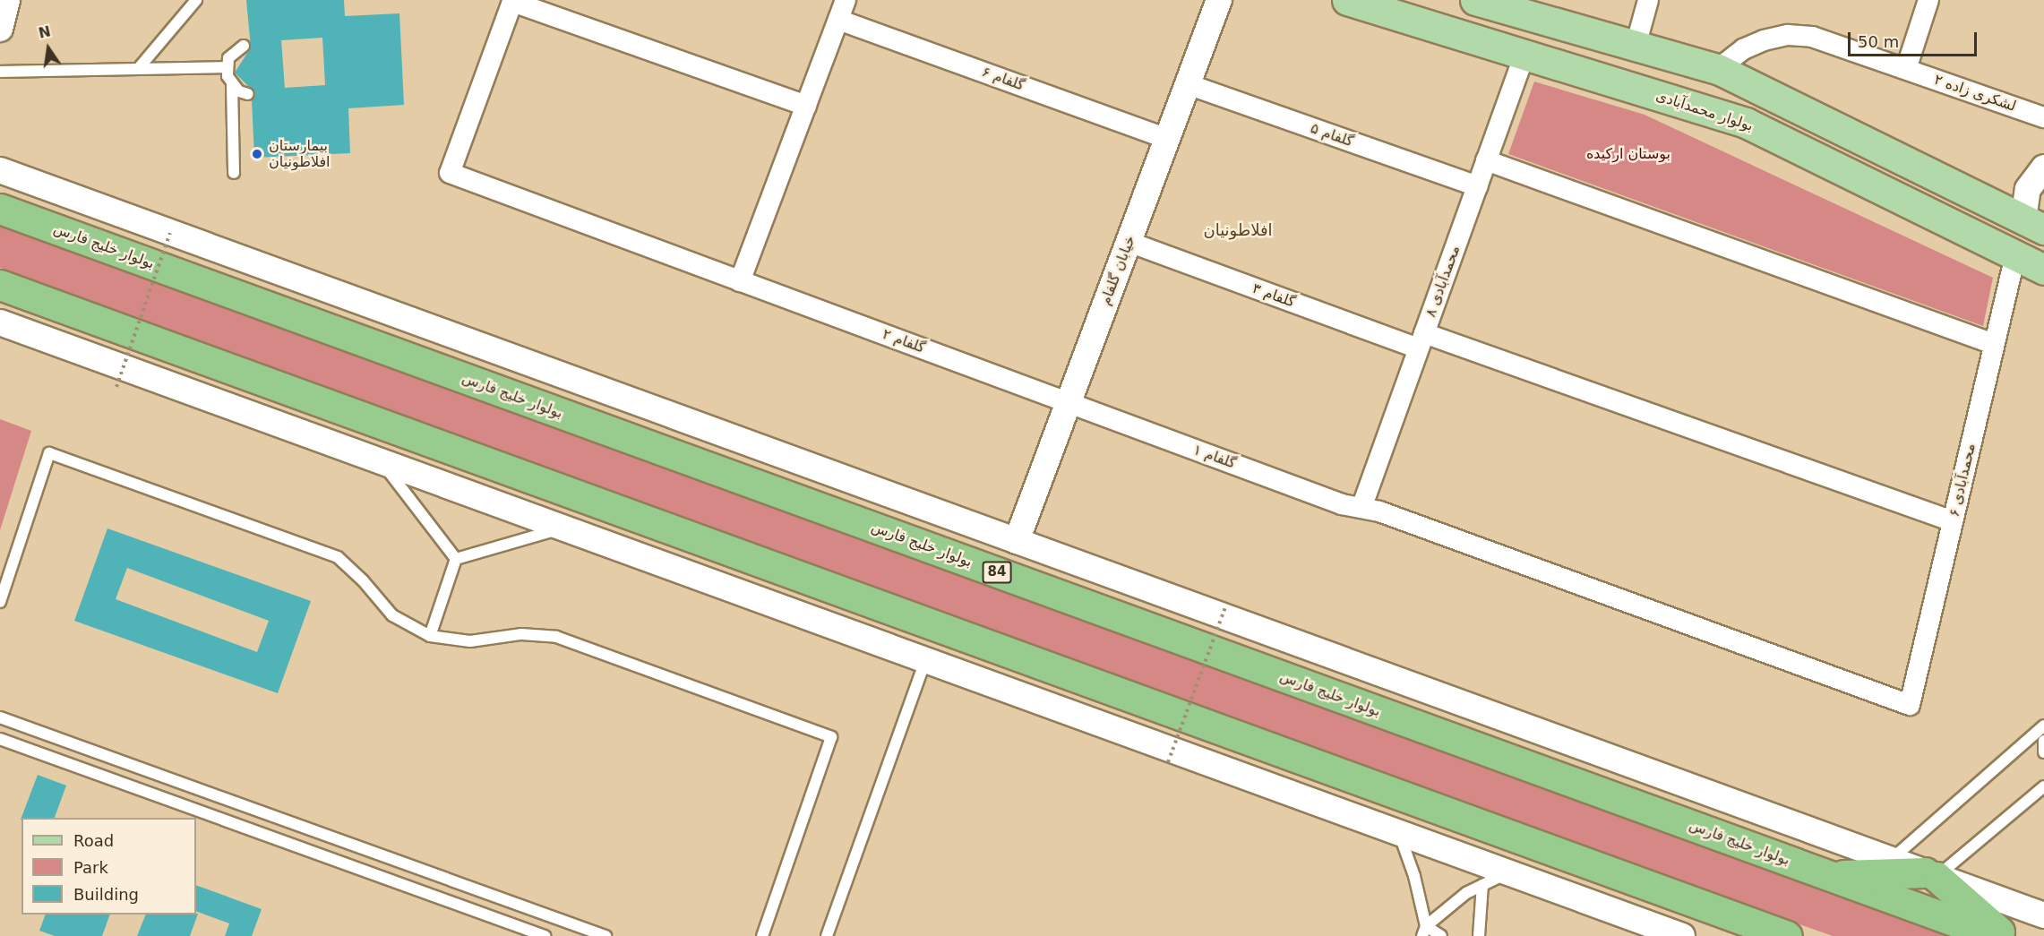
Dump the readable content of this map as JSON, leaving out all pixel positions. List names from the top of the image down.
{
  "streets": {
    "highway": ["بولوار خلیج فارس", "84"],
    "main road": ["بولوار محمدآبادی"],
    "street": [
      "گلفام ۶",
      "لشکری زاده ۲",
      "گلفام ۵",
      "خیابان گلفام",
      "محمدآبادی ۸",
      "گلفام ۳",
      "گلفام ۲",
      "گلفام ۱",
      "محمدآبادی ۶"
    ]
  },
  "crossings": [
    ["گلفام ۶", "خیابان گلفام"],
    ["بولوار محمدآبادی", "محمدآبادی ۸"],
    ["بولوار محمدآبادی", "محمدآبادی ۶"],
    ["گلفام ۵", "خیابان گلفام"],
    ["گلفام ۵", "محمدآبادی ۸"],
    ["خیابان گلفام", "گلفام ۳"],
    ["خیابان گلفام", "گلفام ۲"],
    ["خیابان گلفام", "گلفام ۱"],
    ["محمدآبادی ۸", "گلفام ۳"],
    ["محمدآبادی ۸", "گلفام ۱"],
    ["گلفام ۳", "محمدآبادی ۶"],
    ["گلفام ۲", "گلفام ۱"],
    ["گلفام ۱", "محمدآبادی ۶"]
  ],
  "districts": ["افلاطونیان"],
  "parks": ["بوستان ارکیده"],
  "places": ["بیمارستان افلاطونیان"],
  "legend": ["Road", "Park", "Building"],
  "scale_bar": "50 m",
  "north": "top"
}
